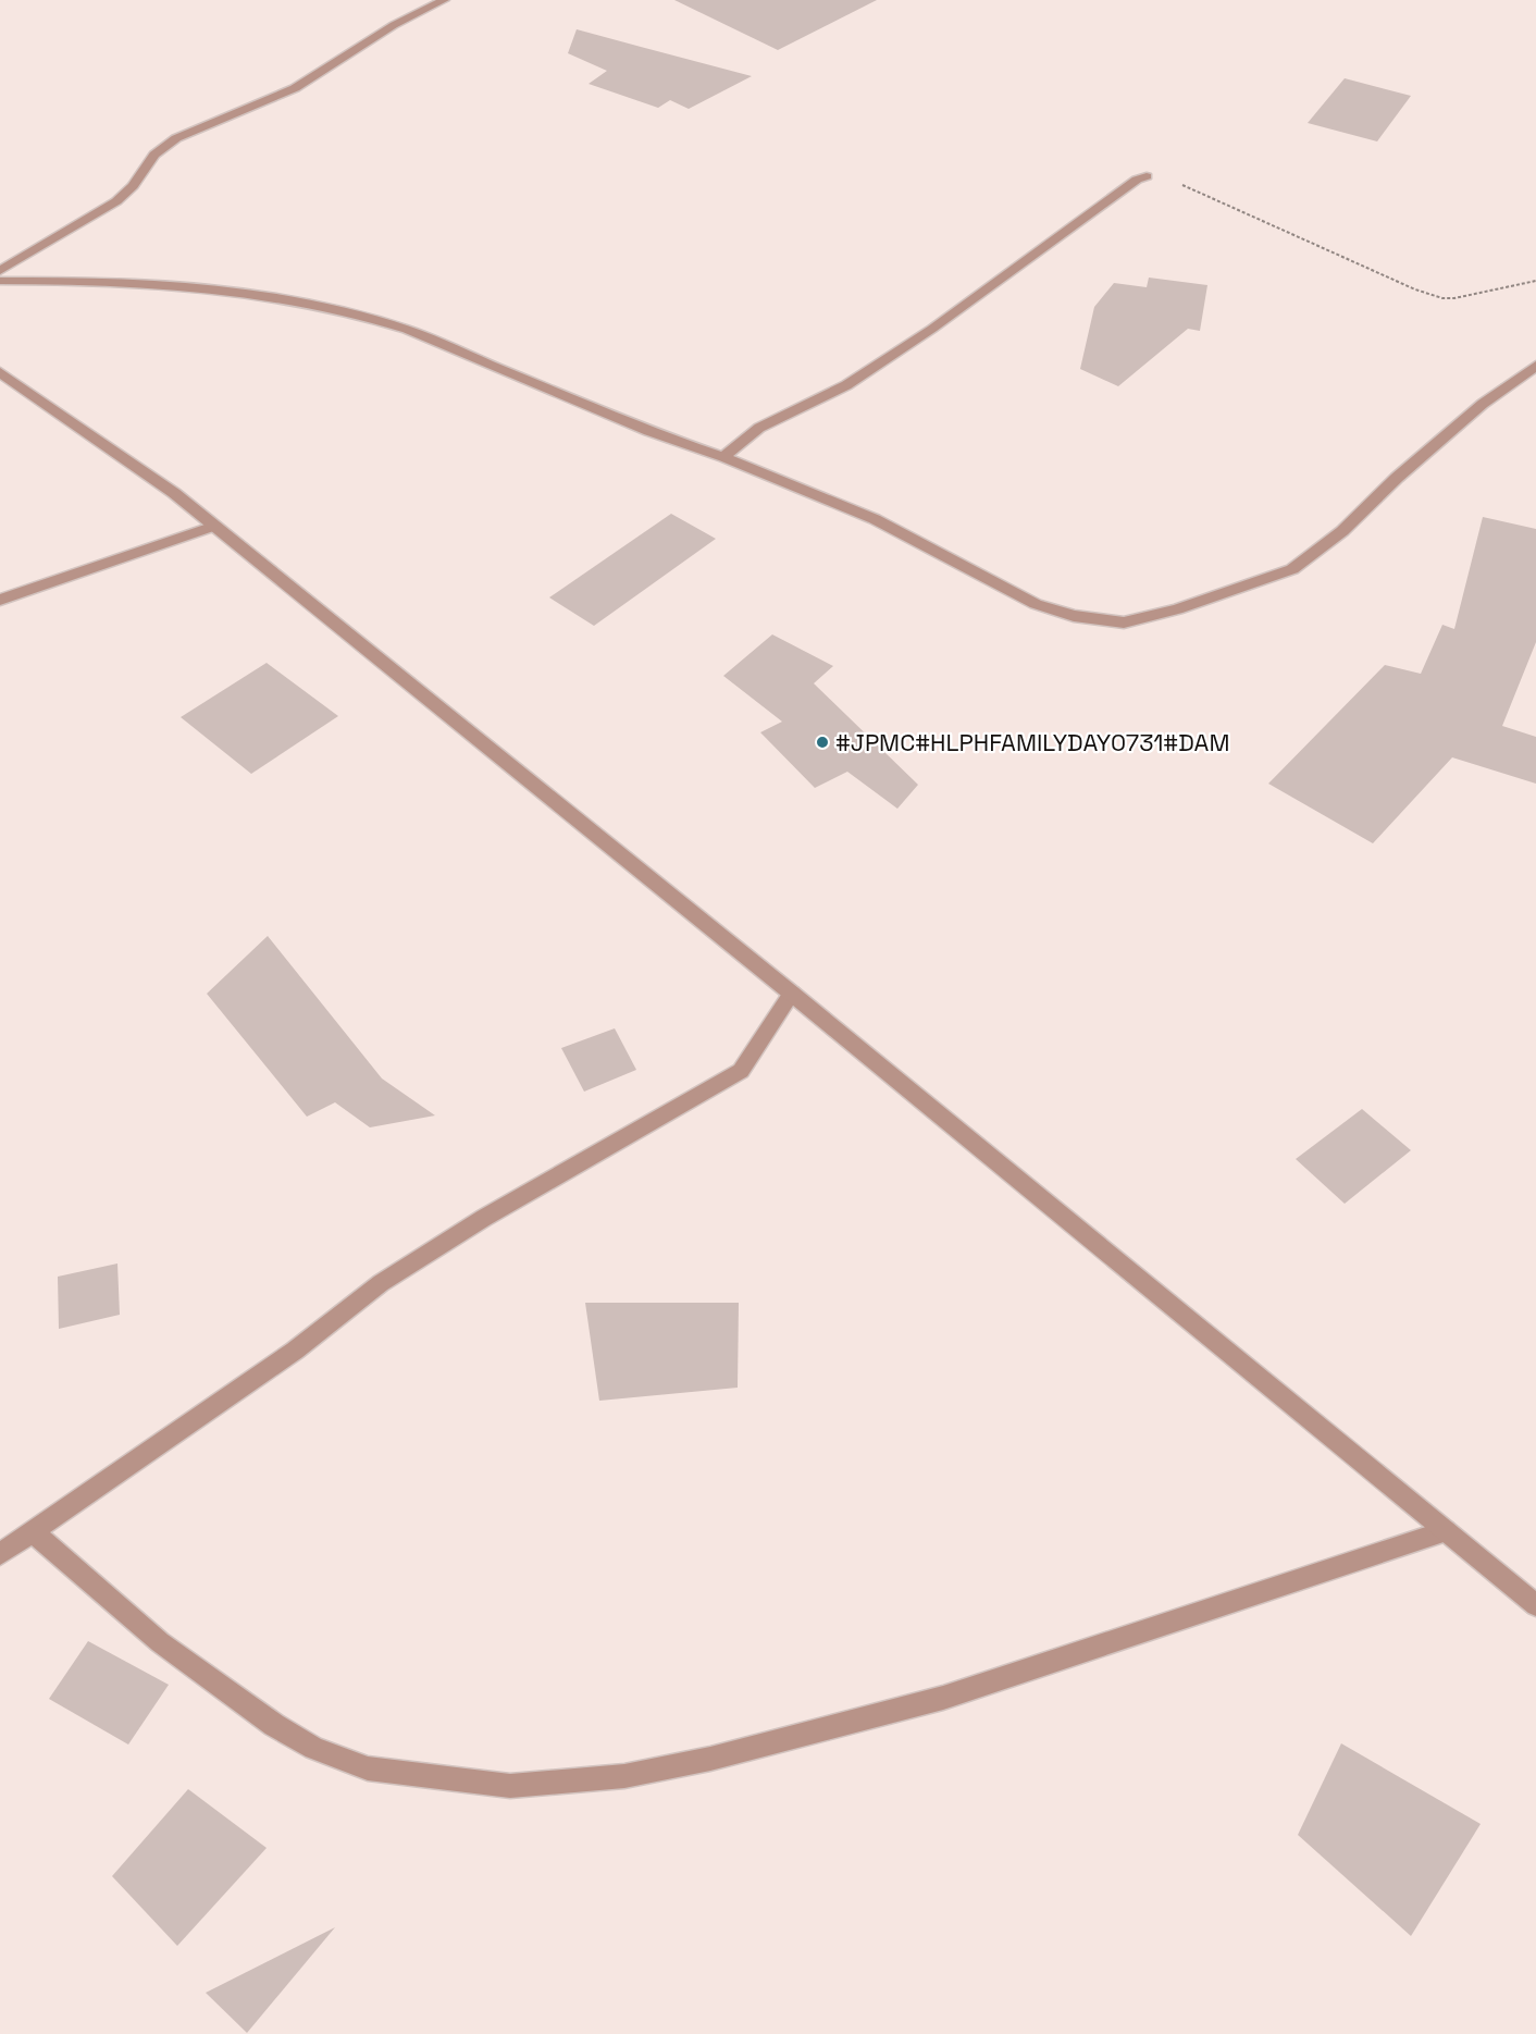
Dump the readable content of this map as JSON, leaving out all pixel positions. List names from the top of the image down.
{
  "places": ["#JPMC#HLPHFAMILYDAY0731#DAM"]
}
